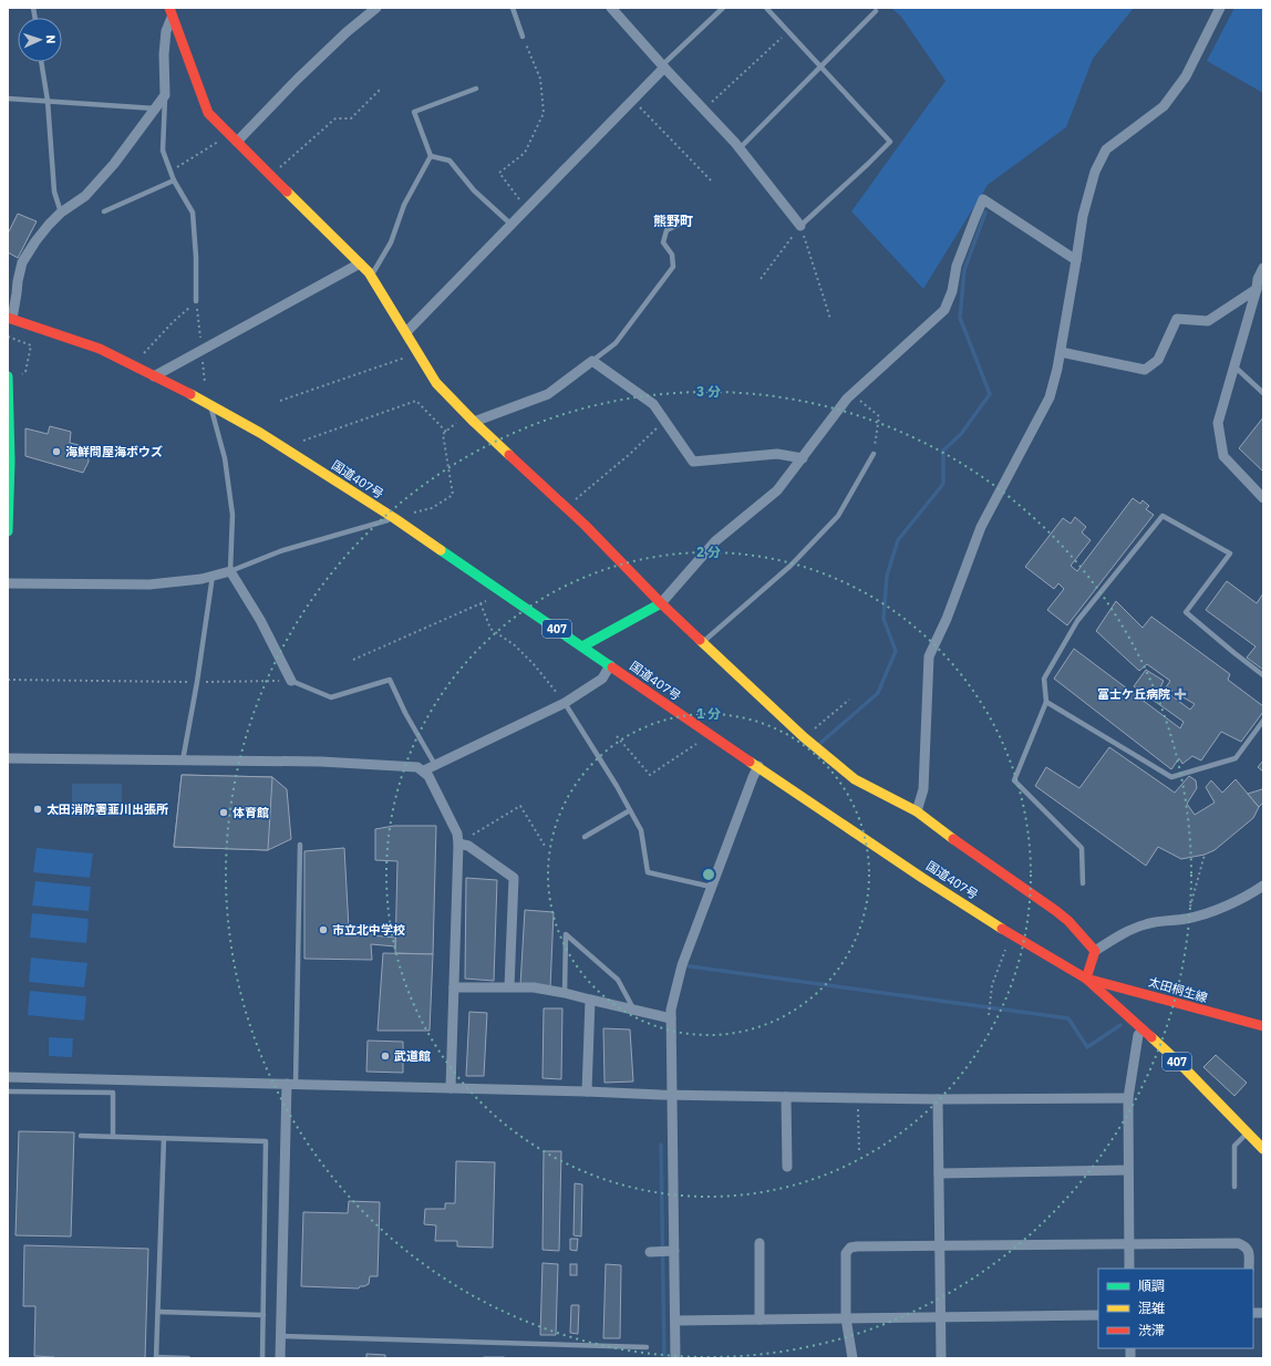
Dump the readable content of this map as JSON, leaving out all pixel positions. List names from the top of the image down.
{
  "streets": {
    "main road": ["国道407号", "407", "太田桐生線"]
  },
  "crossings": [
    ["国道407号", "太田桐生線"]
  ],
  "districts": ["熊野町"],
  "places": {
    "other": [
      "海鮮問屋海ボウズ",
      "太田消防署韮川出張所",
      "体育館",
      "市立北中学校",
      "武道館"
    ],
    "health": ["冨士ケ丘病院"]
  },
  "legend": ["順調", "混雑", "渋滞"],
  "north": "right",
  "rings": ["3 分", "2 分", "1 分"]
}
